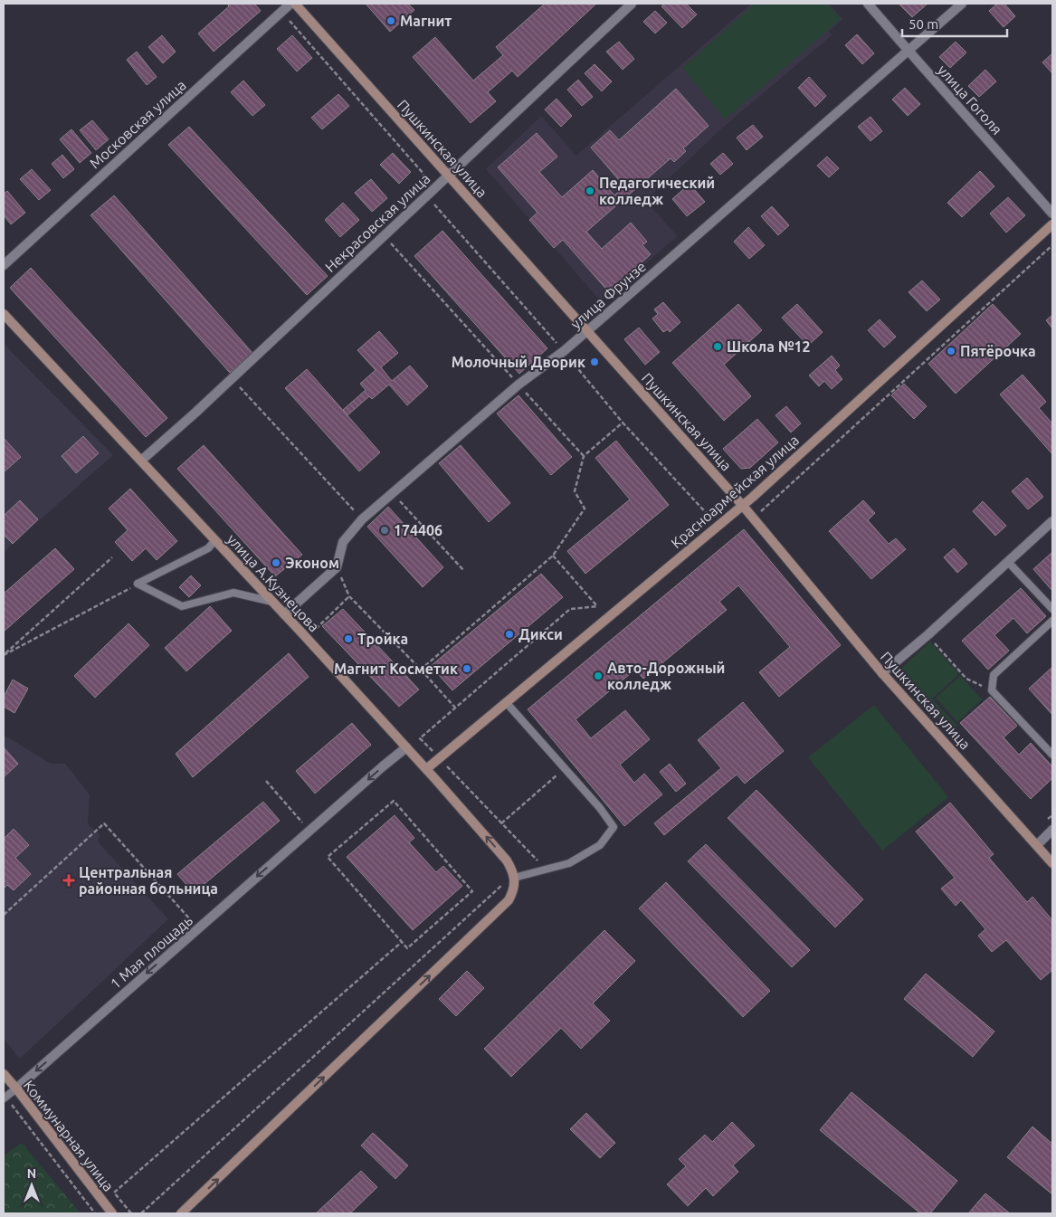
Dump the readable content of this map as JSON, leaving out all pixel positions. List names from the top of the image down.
{
  "streets": {
    "main road": [
      "Пушкинская улица",
      "Красноармейская улица",
      "улица А.Кузнецова",
      "Коммунарная улица"
    ],
    "street": [
      "улица Гоголя",
      "Московская улица",
      "Некрасовская улица",
      "улица Фрунзе",
      "1 Мая площадь"
    ]
  },
  "crossings": [
    ["улица Гоголя", "улица Фрунзе"],
    ["Пушкинская улица", "Некрасовская улица"],
    ["Пушкинская улица", "улица Фрунзе"],
    ["Пушкинская улица", "Красноармейская улица"],
    ["Некрасовская улица", "улица А.Кузнецова"],
    ["Красноармейская улица", "улица А.Кузнецова"],
    ["улица А.Кузнецова", "1 Мая площадь"],
    ["1 Мая площадь", "Коммунарная улица"]
  ],
  "one_way": ["1 Мая площадь"],
  "places": {
    "other": [
      "Магнит",
      "Педагогический колледж",
      "Школа №12",
      "Пятёрочка",
      "Молочный Дворик",
      "174406",
      "Эконом",
      "Дикси",
      "Тройка",
      "Магнит Косметик",
      "Авто-Дорожный колледж"
    ],
    "health": ["Центральная районная больница"]
  },
  "scale_bar": "50 m",
  "north": "top"
}
